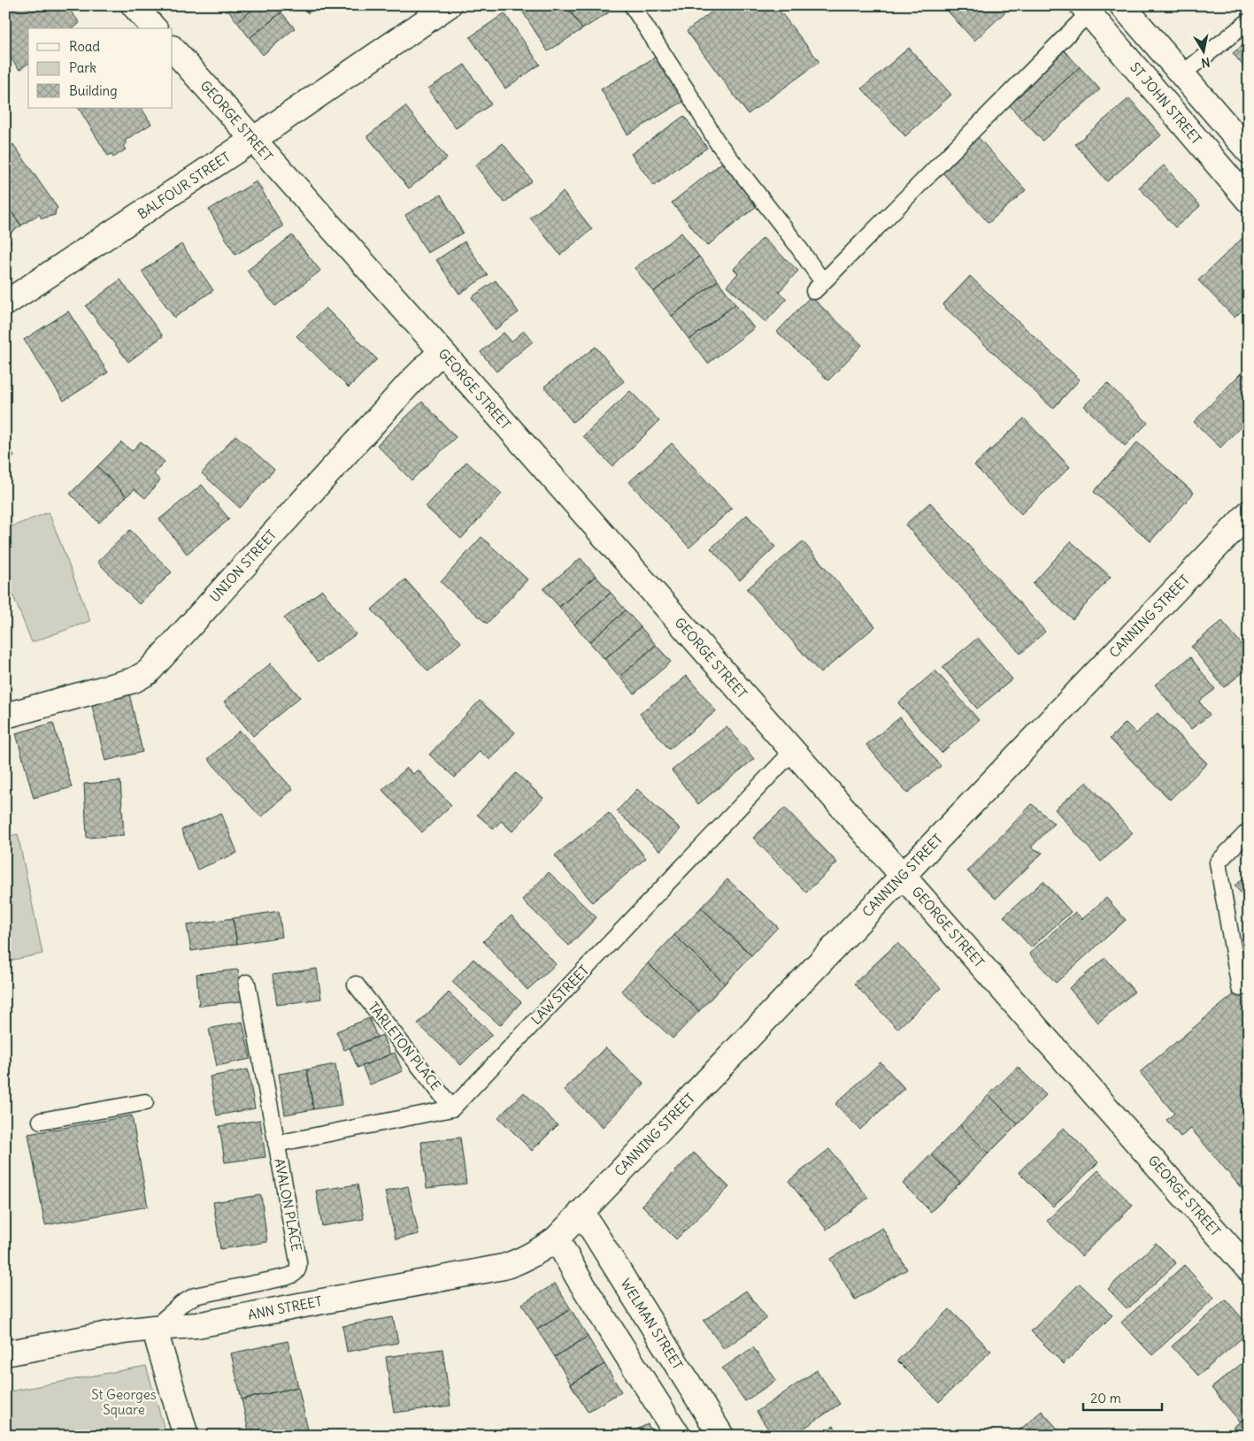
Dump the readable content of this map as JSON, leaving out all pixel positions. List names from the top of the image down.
{
  "streets": {
    "street": [
      "ST JOHN STREET",
      "GEORGE STREET",
      "BALFOUR STREET",
      "UNION STREET",
      "CANNING STREET",
      "ANN STREET",
      "WELMAN STREET"
    ],
    "lane": ["LAW STREET", "TARLETON PLACE", "AVALON PLACE"]
  },
  "crossings": [
    ["GEORGE STREET", "BALFOUR STREET"],
    ["GEORGE STREET", "UNION STREET"],
    ["GEORGE STREET", "CANNING STREET"],
    ["GEORGE STREET", "LAW STREET"],
    ["CANNING STREET", "ANN STREET"],
    ["CANNING STREET", "WELMAN STREET"],
    ["LAW STREET", "TARLETON PLACE"],
    ["AVALON PLACE", "ANN STREET"]
  ],
  "parks": ["St Georges Square"],
  "legend": ["Road", "Park", "Building"],
  "scale_bar": "20 m",
  "north": "bottom"
}
